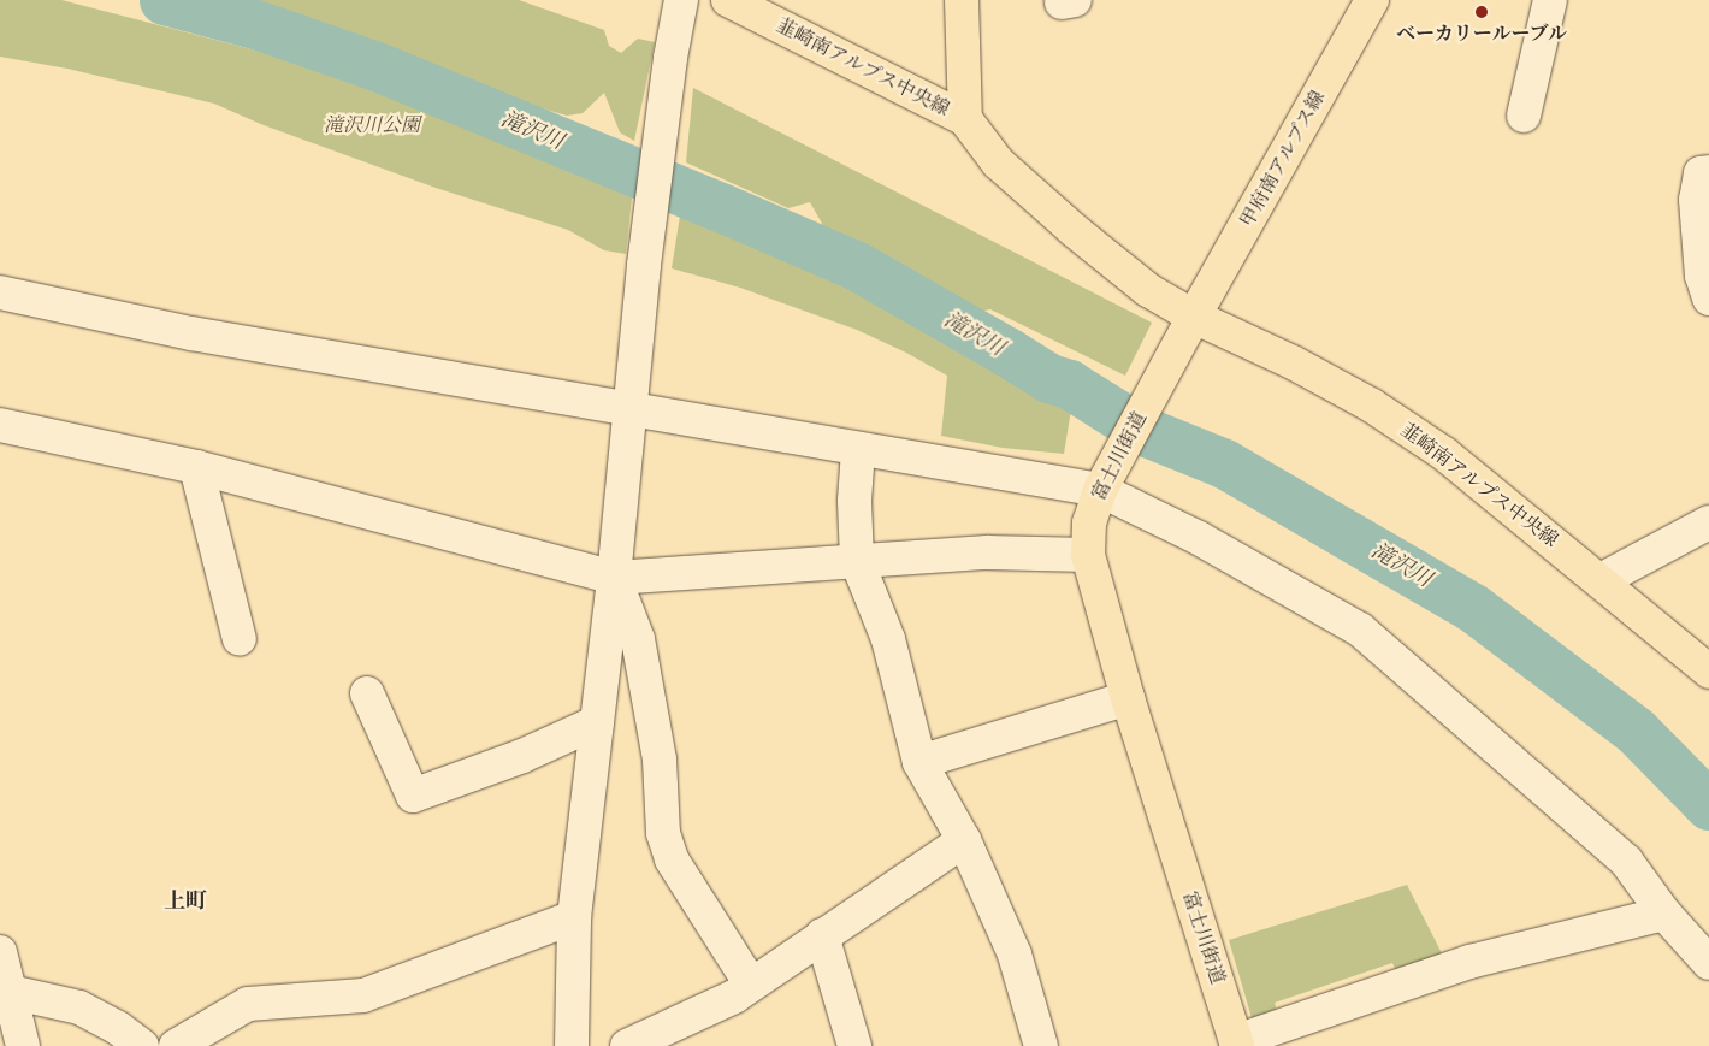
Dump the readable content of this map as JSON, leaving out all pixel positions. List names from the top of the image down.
{
  "streets": {
    "main road": ["韮崎南アルプス中央線", "甲府南アルプス線", "富士川街道"]
  },
  "crossings": [
    ["韮崎南アルプス中央線", "甲府南アルプス線"],
    ["韮崎南アルプス中央線", "富士川街道"],
    ["甲府南アルプス線", "富士川街道"]
  ],
  "districts": ["上町"],
  "water": ["滝沢川"],
  "parks": ["滝沢川公園"],
  "places": ["ベーカリールーブル"]
}
